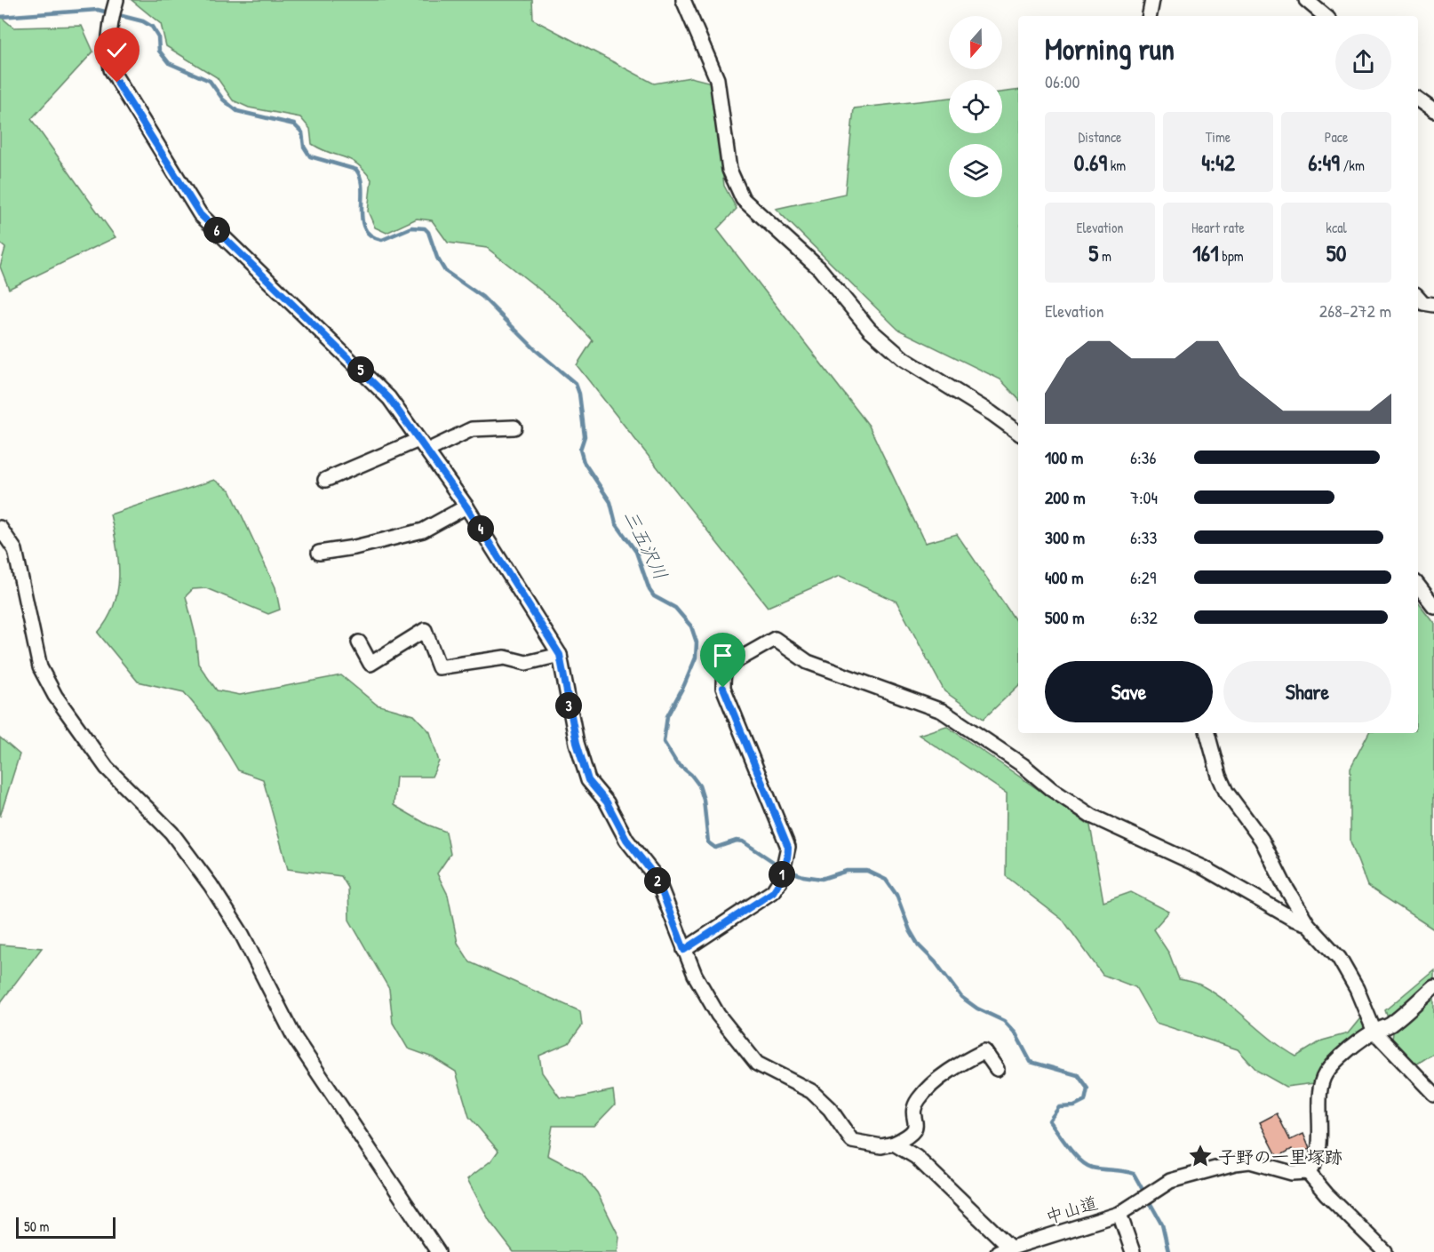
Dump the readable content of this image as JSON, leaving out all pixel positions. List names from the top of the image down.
{
  "streets": {
    "street": ["中山道"]
  },
  "water": ["三五沢川"],
  "places": {
    "place": ["子野の一里塚跡"]
  },
  "scale_bar": "50 m",
  "north": "bottom",
  "page": {
    "heading": ["Morning run", "06:00"],
    "stats": [
      ["Distance", "0.69 km"],
      ["Time", "4:42"],
      ["Pace", "6:49 /km"],
      ["Elevation", "5 m"],
      ["Heart rate", "161 bpm"],
      ["kcal", "50"]
    ],
    "pins": [
      "6",
      "5",
      "4",
      "3",
      "1",
      "2"
    ],
    "chart": ["Elevation", "268–272 m"],
    "list": [
      {
        "name": "100 m",
        "note": "6:36"
      },
      {
        "name": "200 m",
        "note": "7:04"
      },
      {
        "name": "300 m",
        "note": "6:33"
      },
      {
        "name": "400 m",
        "note": "6:29"
      },
      {
        "name": "500 m",
        "note": "6:32"
      }
    ],
    "buttons": ["Save", "Share"],
    "scale": "50 m"
  }
}
